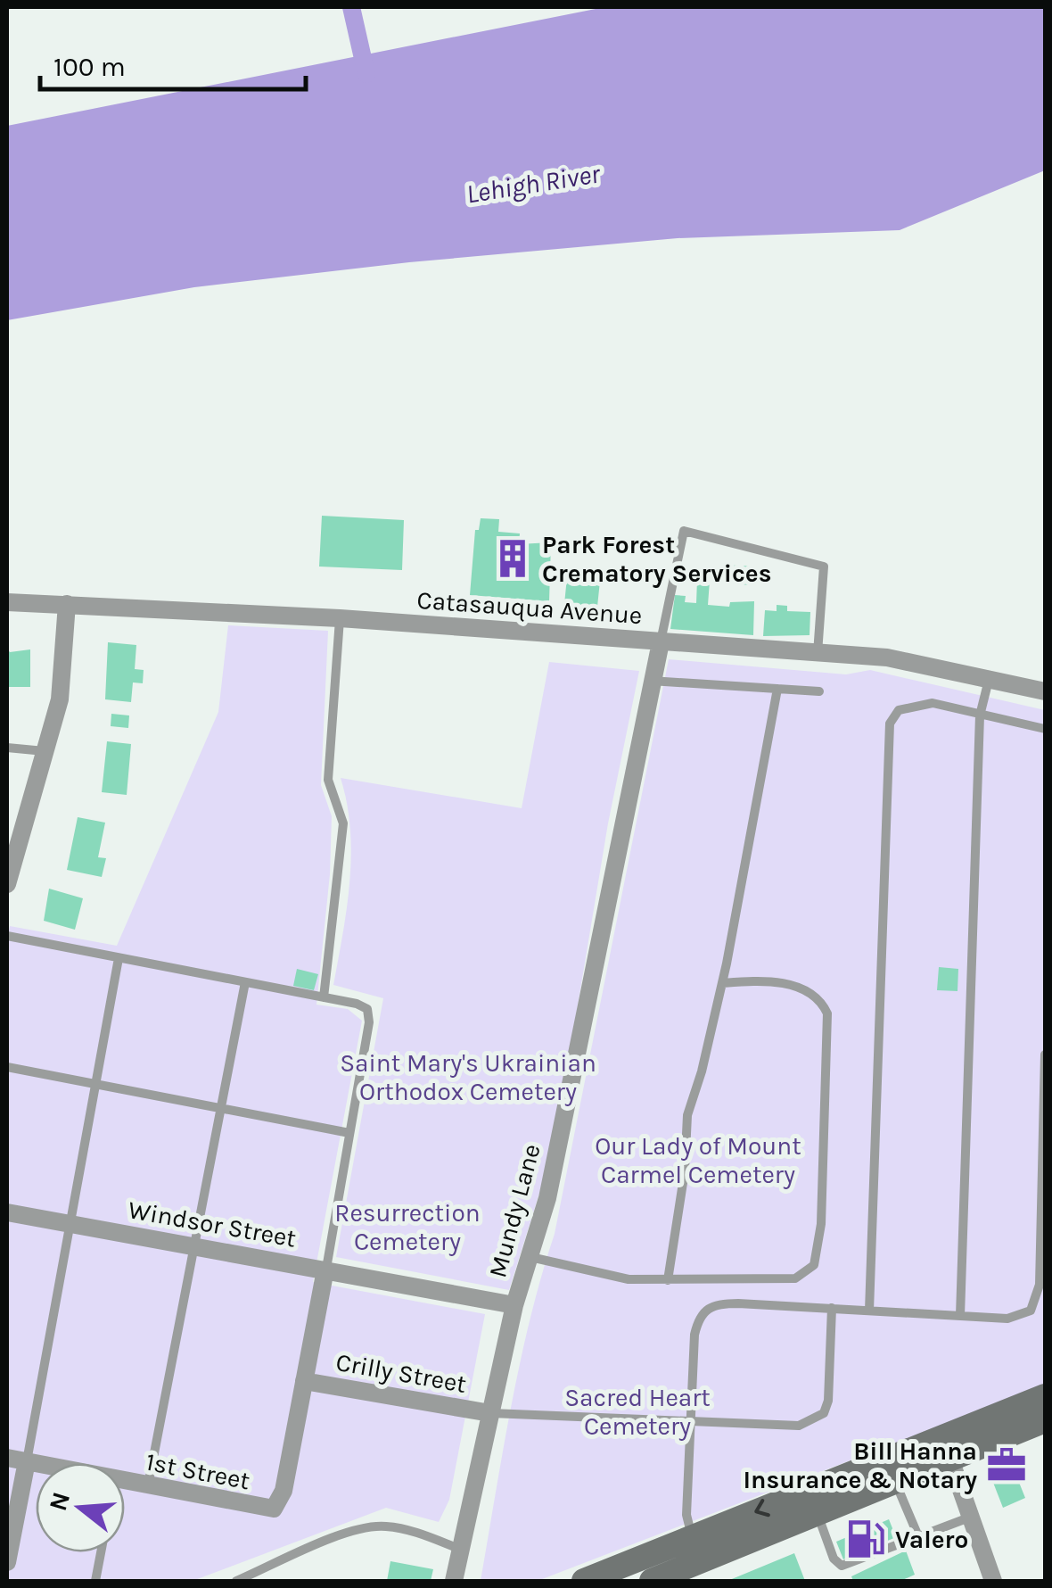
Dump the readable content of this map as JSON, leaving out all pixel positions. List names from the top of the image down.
{
  "streets": {
    "street": [
      "Catasauqua Avenue",
      "Mundy Lane",
      "Windsor Street",
      "Crilly Street",
      "1st Street"
    ]
  },
  "crossings": [
    ["Catasauqua Avenue", "Mundy Lane"],
    ["Mundy Lane", "Windsor Street"],
    ["Mundy Lane", "Crilly Street"],
    ["Windsor Street", "Crilly Street"],
    ["Crilly Street", "1st Street"]
  ],
  "water": ["Lehigh River"],
  "parks": [
    "Saint Mary's Ukrainian Orthodox Cemetery",
    "Our Lady of Mount Carmel Cemetery",
    "Resurrection Cemetery",
    "Sacred Heart Cemetery"
  ],
  "places": {
    "building": ["Park Forest Crematory Services"],
    "office": ["Bill Hanna Insurance & Notary"],
    "fuel station": ["Valero"]
  },
  "scale_bar": "100 m",
  "north": "left"
}
